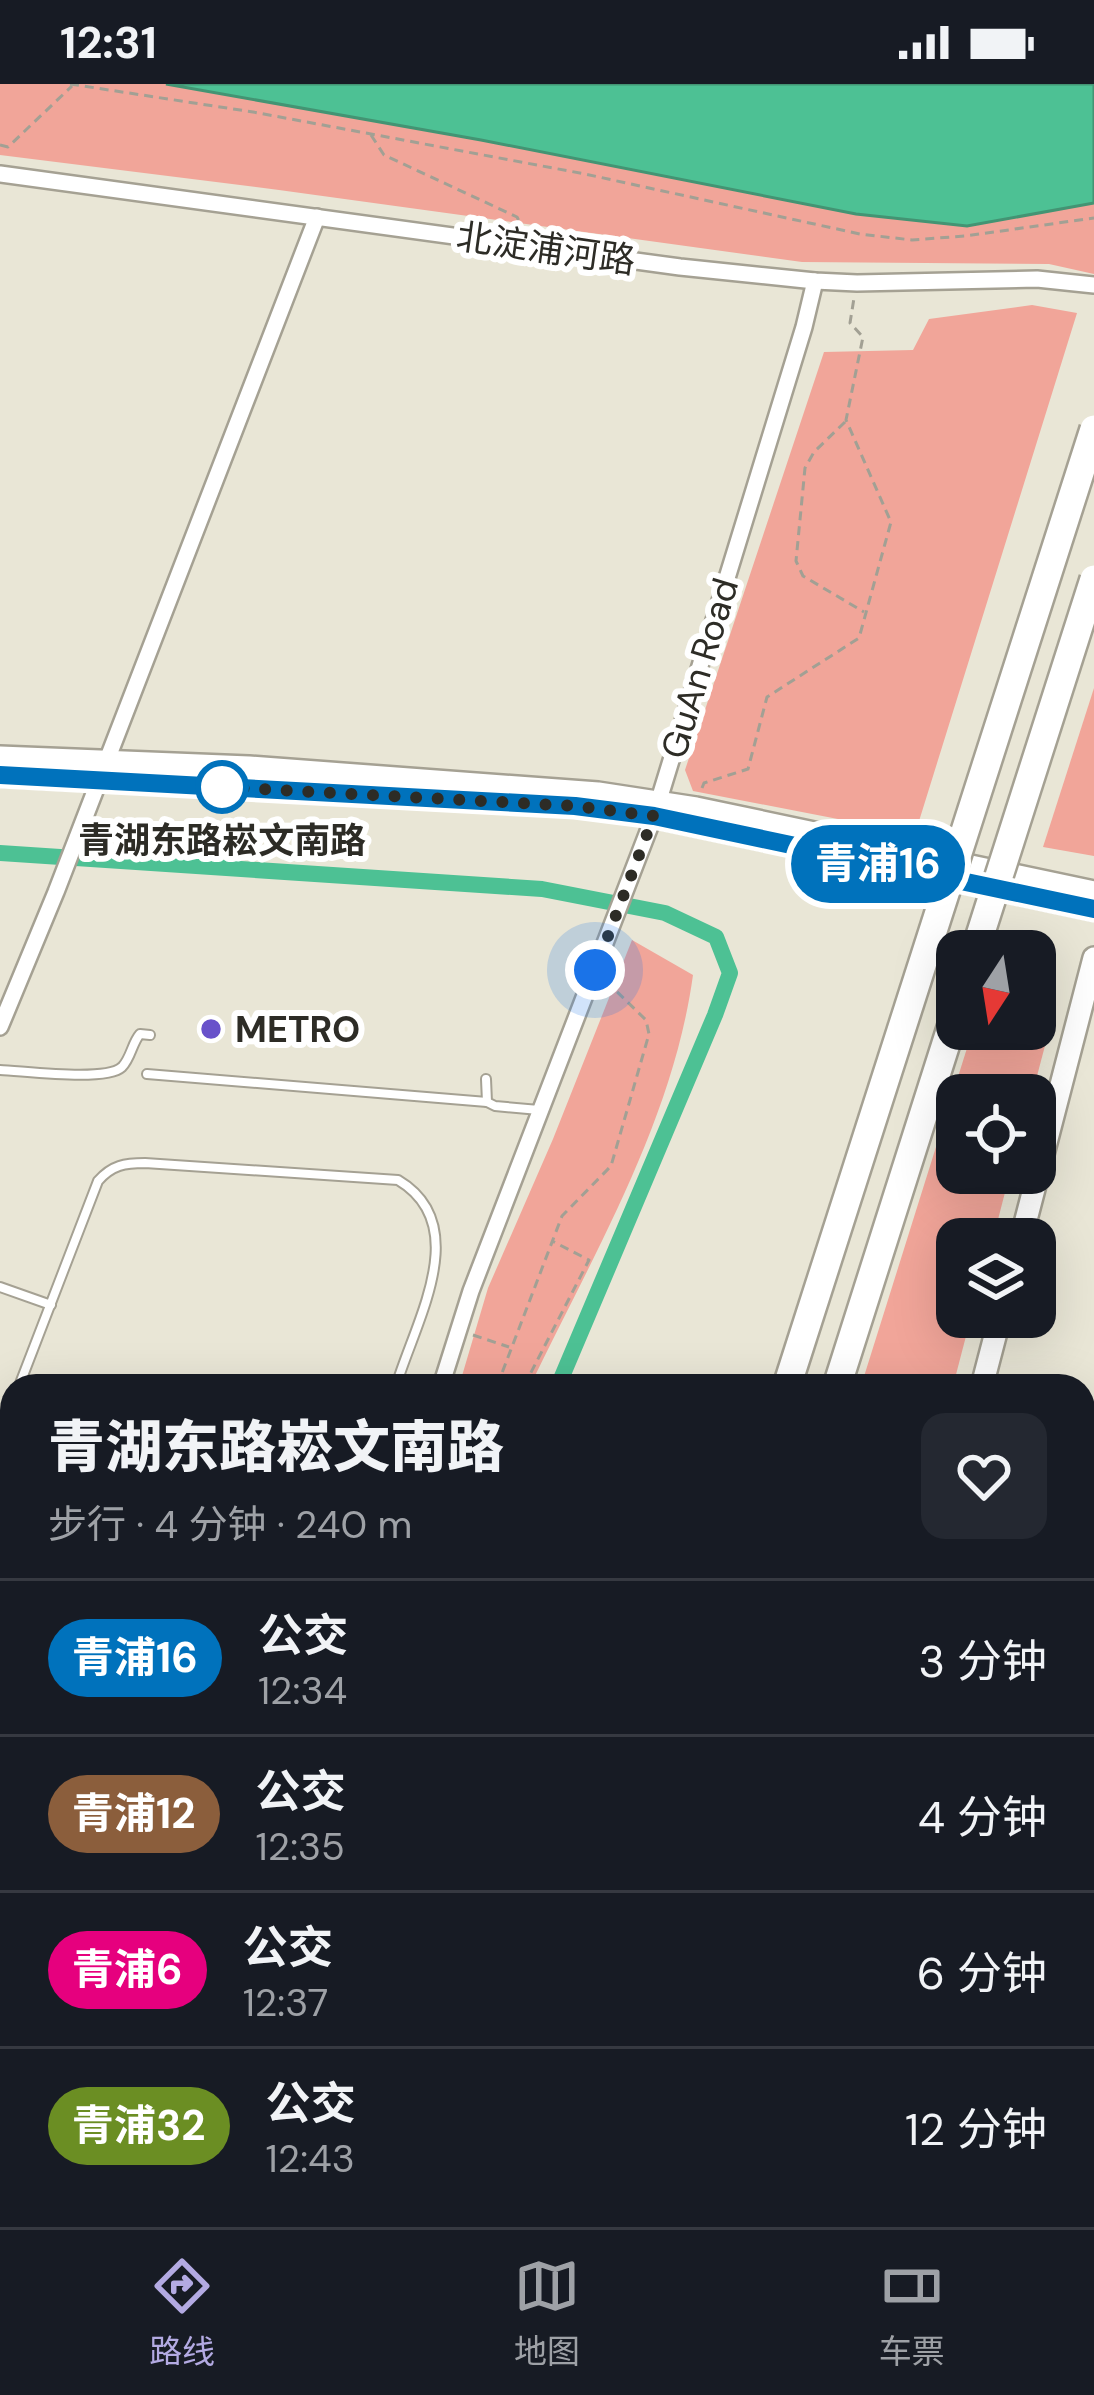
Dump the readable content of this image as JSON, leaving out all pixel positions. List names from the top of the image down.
{
  "streets": {
    "street": ["北淀浦河路", "GuAn Road"]
  },
  "crossings": [
    ["北淀浦河路", "GuAn Road"]
  ],
  "places": ["青湖东路崧文南路", "METRO"],
  "lines": ["bus line 青浦16"],
  "north": "bottom",
  "page": {
    "status": "12:31",
    "on_map": "青浦16",
    "heading": ["青湖东路崧文南路", "步行 · 4 分钟 · 240 m"],
    "list": [
      {
        "mark": "青浦16",
        "name": "公交",
        "note": "12:34",
        "value": "3 分钟"
      },
      {
        "mark": "青浦12",
        "name": "公交",
        "note": "12:35",
        "value": "4 分钟"
      },
      {
        "mark": "青浦6",
        "name": "公交",
        "note": "12:37",
        "value": "6 分钟"
      },
      {
        "mark": "青浦32",
        "name": "公交",
        "note": "12:43",
        "value": "12 分钟"
      }
    ],
    "tabs": ["路线", "地图", "车票"]
  }
}
